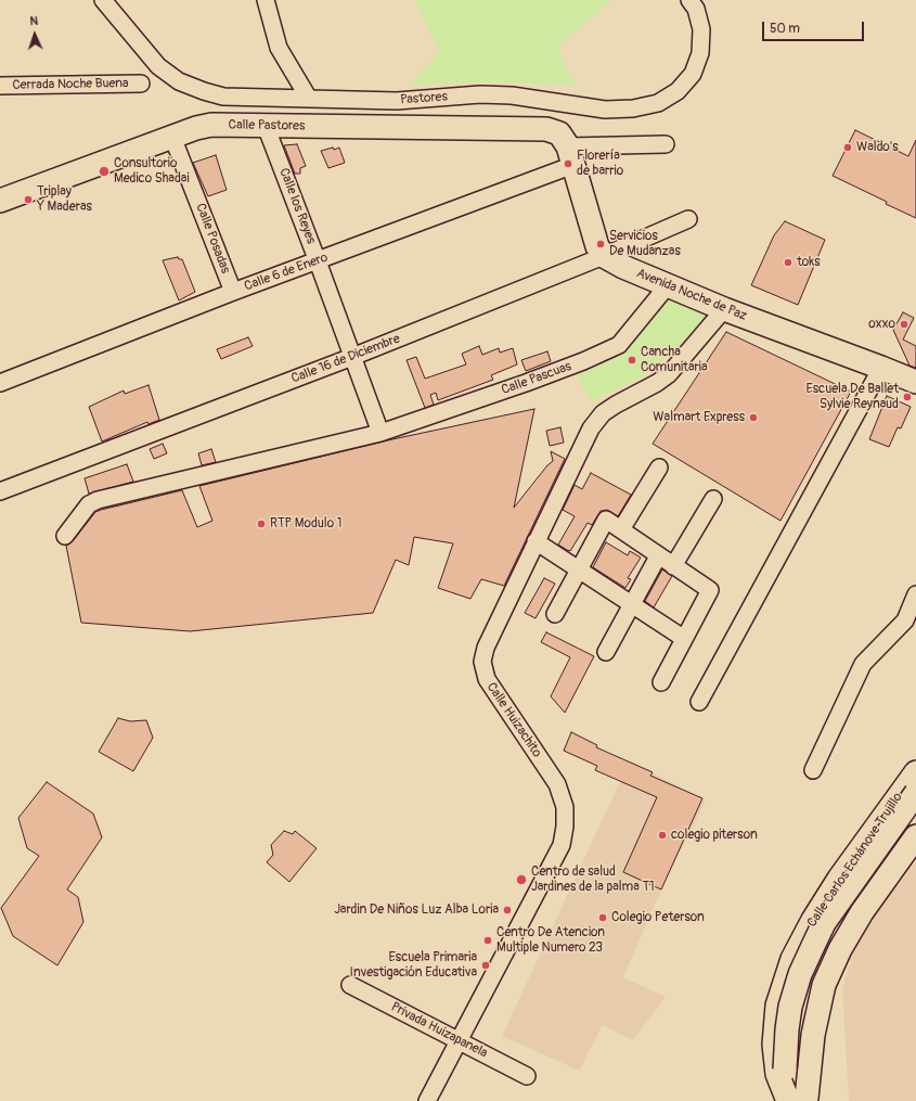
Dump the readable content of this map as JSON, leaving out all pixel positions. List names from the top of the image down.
{
  "streets": {
    "street": [
      "Cerrada Noche Buena",
      "Pastores",
      "Calle Pastores",
      "Calle los Reyes",
      "Calle Posadas",
      "Calle 6 de Enero",
      "Avenida Noche de Paz",
      "Calle 16 de Diciembre",
      "Calle Pascuas",
      "Calle Huizachito",
      "Calle Carlos Echánove Trujillo",
      "Privada Huizapanela"
    ]
  },
  "crossings": [
    ["Calle Pastores", "Calle los Reyes"],
    ["Calle Pastores", "Calle Posadas"],
    ["Calle Pastores", "Calle 6 de Enero"],
    ["Calle los Reyes", "Calle 6 de Enero"],
    ["Calle los Reyes", "Calle 16 de Diciembre"],
    ["Calle los Reyes", "Calle Pascuas"],
    ["Calle Posadas", "Calle 6 de Enero"],
    ["Avenida Noche de Paz", "Calle 16 de Diciembre"],
    ["Avenida Noche de Paz", "Calle Pascuas"],
    ["Avenida Noche de Paz", "Calle Huizachito"],
    ["Calle Huizachito", "Privada Huizapanela"]
  ],
  "places": [
    "Waldo's",
    "Florería de barrio",
    "Consultorio Medico Shadai",
    "Triplay Y Maderas",
    "Servicios De Mudanzas",
    "toks",
    "oxxo",
    "Cancha Comunitaria",
    "Escuela De Ballet Sylvie Reynaud",
    "Walmart Express",
    "RTP Modulo 1",
    "colegio piterson",
    "Centro de salud Jardines de la palma T1",
    "Jardin De Niños Luz Alba Loria",
    "Colegio Peterson",
    "Centro De Atencion Multiple Numero 23",
    "Escuela Primaria Investigación Educativa"
  ],
  "scale_bar": "50 m",
  "north": "top"
}
